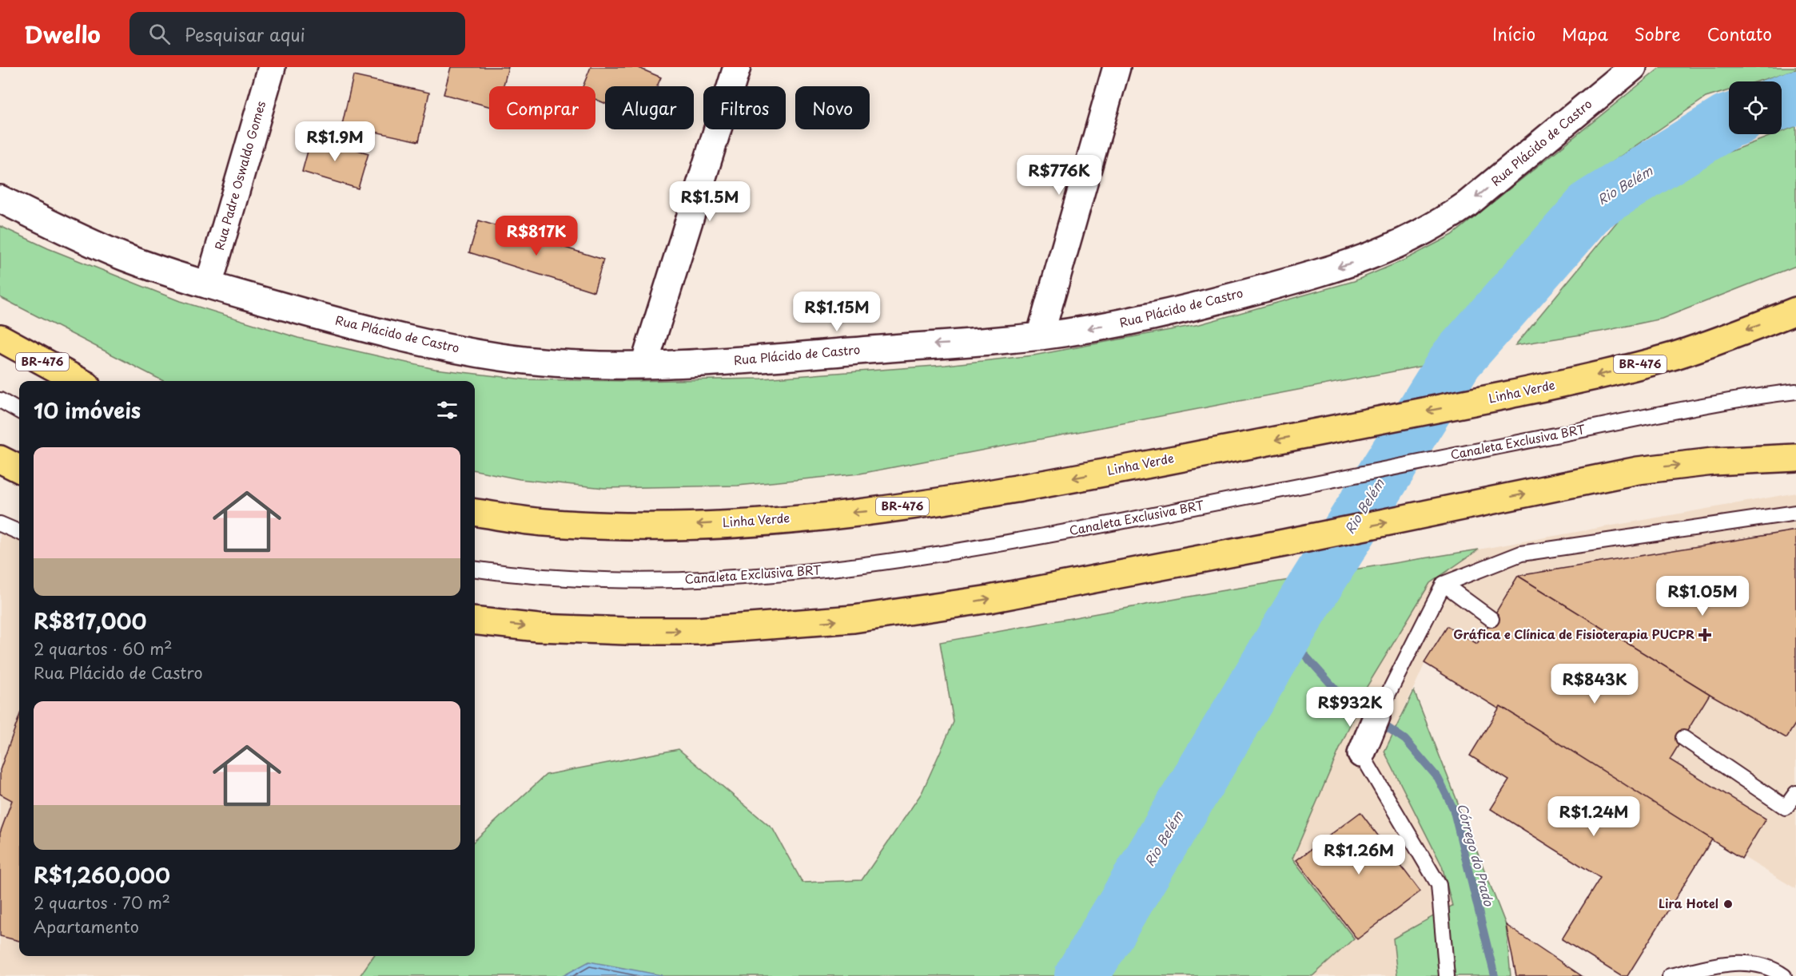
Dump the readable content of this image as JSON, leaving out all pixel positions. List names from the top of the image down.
{
  "streets": {
    "highway": ["BR-476", "Linha Verde"],
    "main road": ["Rua Plácido de Castro", "Rua Padre Oswaldo Gomes"],
    "lane": ["Canaleta Exclusiva BRT"]
  },
  "crossings": [
    ["Rua Plácido de Castro", "Rua Padre Oswaldo Gomes"]
  ],
  "one_way": ["Rua Plácido de Castro"],
  "water": ["Rio Belém", "Córrego do Prado"],
  "places": {
    "health": ["Gráfica e Clínica de Fisioterapia PUCPR"],
    "other": ["Lira Hotel"]
  },
  "page": {
    "header": "Dwello",
    "search": "Pesquisar aqui",
    "nav": [
      "Início",
      "Mapa",
      "Sobre",
      "Contato"
    ],
    "chip": [
      "Comprar",
      "Alugar",
      "Filtros",
      "Novo"
    ],
    "price": [
      "R$1.9M",
      "R$776K",
      "R$1.5M",
      "R$817K",
      "R$1.15M",
      "R$1.05M",
      "R$843K",
      "R$932K",
      "R$1.24M",
      "R$1.26M"
    ],
    "heading": "10 imóveis",
    "list": [
      {
        "name": "R$817,000",
        "note": "2 quartos · 60 m² · Rua Plácido de Castro"
      },
      {
        "name": "R$1,260,000",
        "note": "2 quartos · 70 m² · Apartamento"
      }
    ]
  }
}
